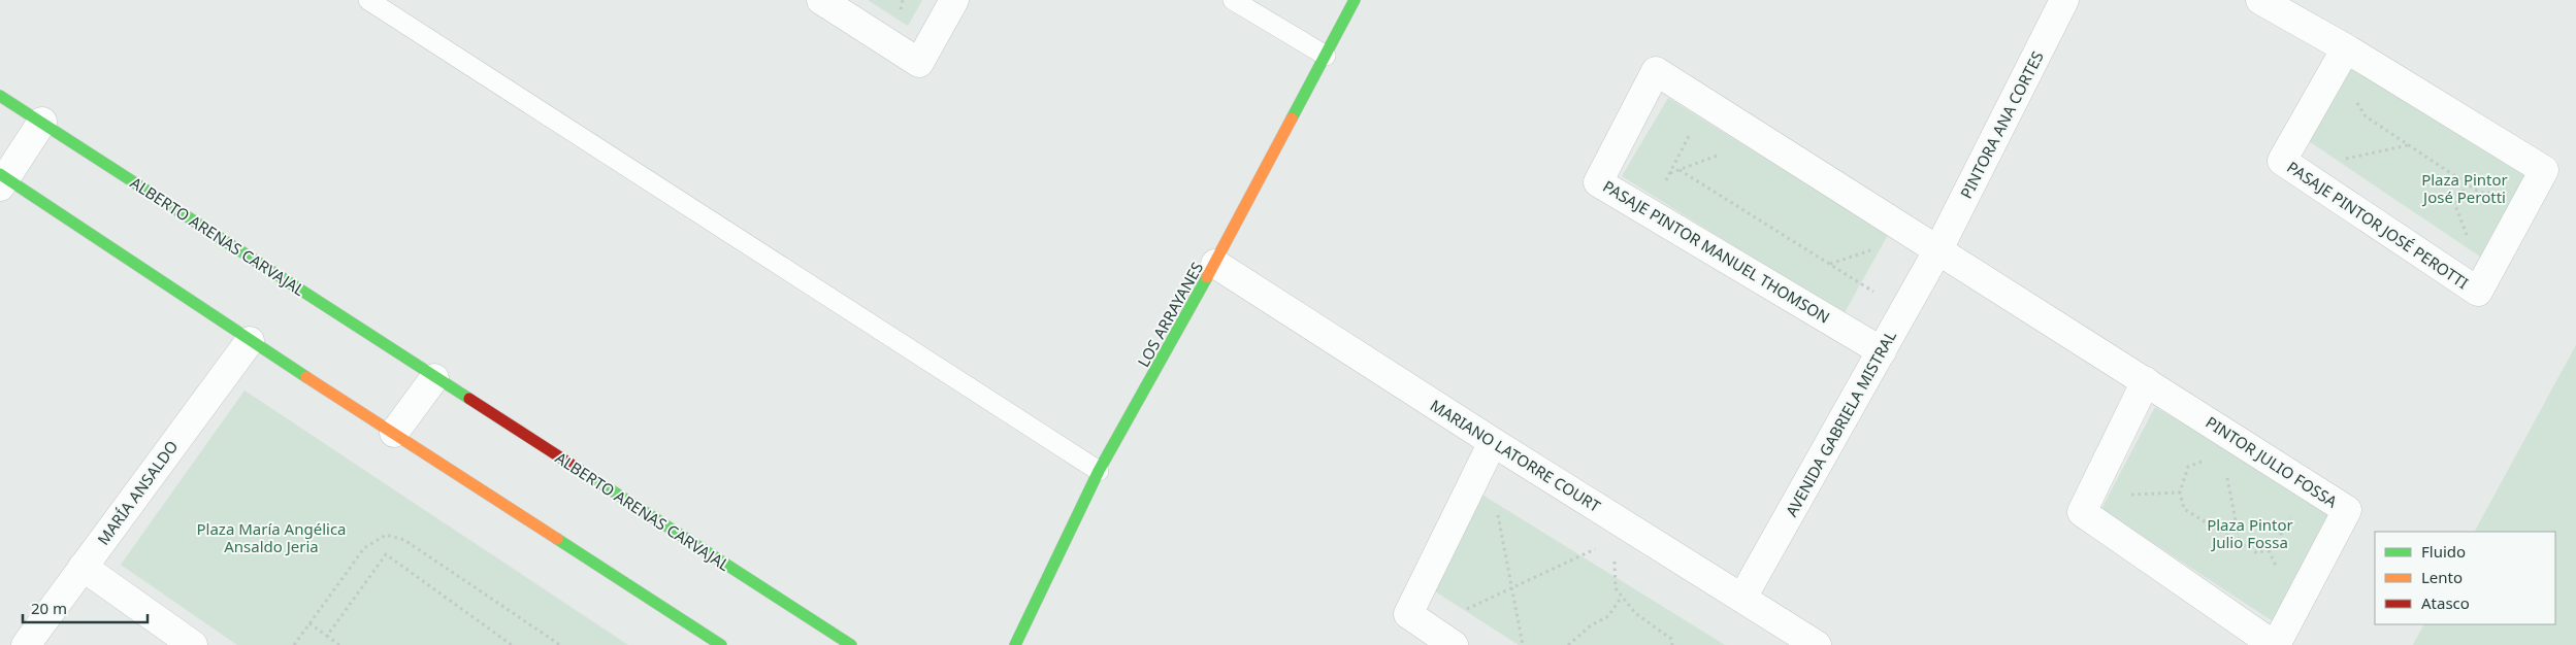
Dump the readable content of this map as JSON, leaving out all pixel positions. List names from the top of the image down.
{
  "streets": {
    "street": [
      "PINTORA ANA CORTES",
      "PASAJE PINTOR JOSÉ PEROTTI",
      "ALBERTO ARENAS CARVAJAL",
      "PASAJE PINTOR MANUEL THOMSON",
      "LOS ARRAYANES",
      "AVENIDA GABRIELA MISTRAL",
      "MARIANO LATORRE COURT",
      "PINTOR JULIO FOSSA",
      "MARÍA ANSALDO"
    ]
  },
  "crossings": [
    ["PINTORA ANA CORTES", "PASAJE PINTOR MANUEL THOMSON"],
    ["PINTORA ANA CORTES", "AVENIDA GABRIELA MISTRAL"],
    ["PINTORA ANA CORTES", "PINTOR JULIO FOSSA"],
    ["PASAJE PINTOR MANUEL THOMSON", "AVENIDA GABRIELA MISTRAL"],
    ["PASAJE PINTOR MANUEL THOMSON", "PINTOR JULIO FOSSA"],
    ["LOS ARRAYANES", "MARIANO LATORRE COURT"],
    ["AVENIDA GABRIELA MISTRAL", "MARIANO LATORRE COURT"],
    ["AVENIDA GABRIELA MISTRAL", "PINTOR JULIO FOSSA"]
  ],
  "parks": ["Plaza Pintor José Perotti", "Plaza Pintor Julio Fossa", "Plaza María Angélica Ansaldo Jeria"],
  "legend": ["Fluido", "Lento", "Atasco"],
  "scale_bar": "20 m"
}
